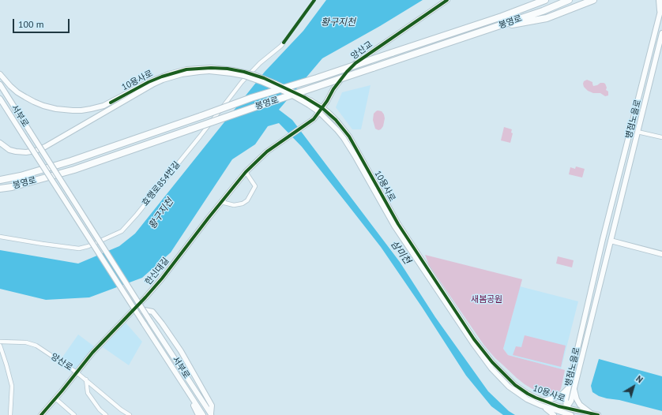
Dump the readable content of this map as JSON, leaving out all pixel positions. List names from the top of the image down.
{
  "streets": {
    "highway": ["봉영로"],
    "street": [
      "양산교",
      "10용사로",
      "서부로",
      "병점노을로",
      "효행로854번길",
      "한신대길",
      "양산로"
    ]
  },
  "crossings": [
    ["양산교", "10용사로"],
    ["양산교", "한신대길"],
    ["10용사로", "병점노을로"],
    ["한신대길", "양산로"]
  ],
  "water": ["황구지천", "삼미천"],
  "parks": ["새봄공원"],
  "scale_bar": "100 m",
  "north": "top right"
}
